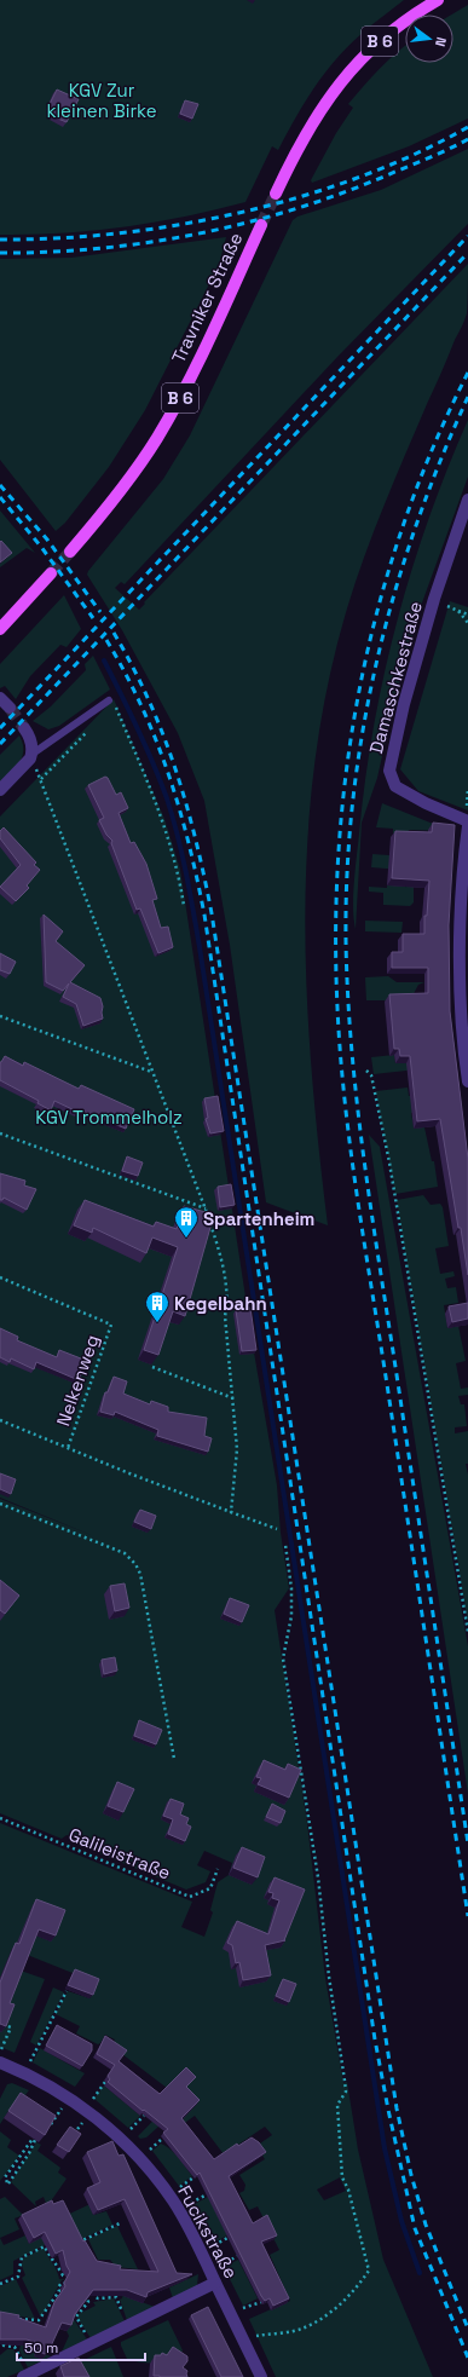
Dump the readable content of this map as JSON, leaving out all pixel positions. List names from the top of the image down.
{
  "streets": {
    "main road": ["B 6", "Travniker Straße"],
    "street": ["Damaschkestraße", "Fucikstraße"],
    "path": ["Nelkenweg", "Galileistraße"]
  },
  "parks": ["KGV Zur kleinen Birke", "KGV Trommelholz"],
  "places": {
    "building": ["Spartenheim", "Kegelbahn"]
  },
  "scale_bar": "50 m",
  "north": "right"
}
